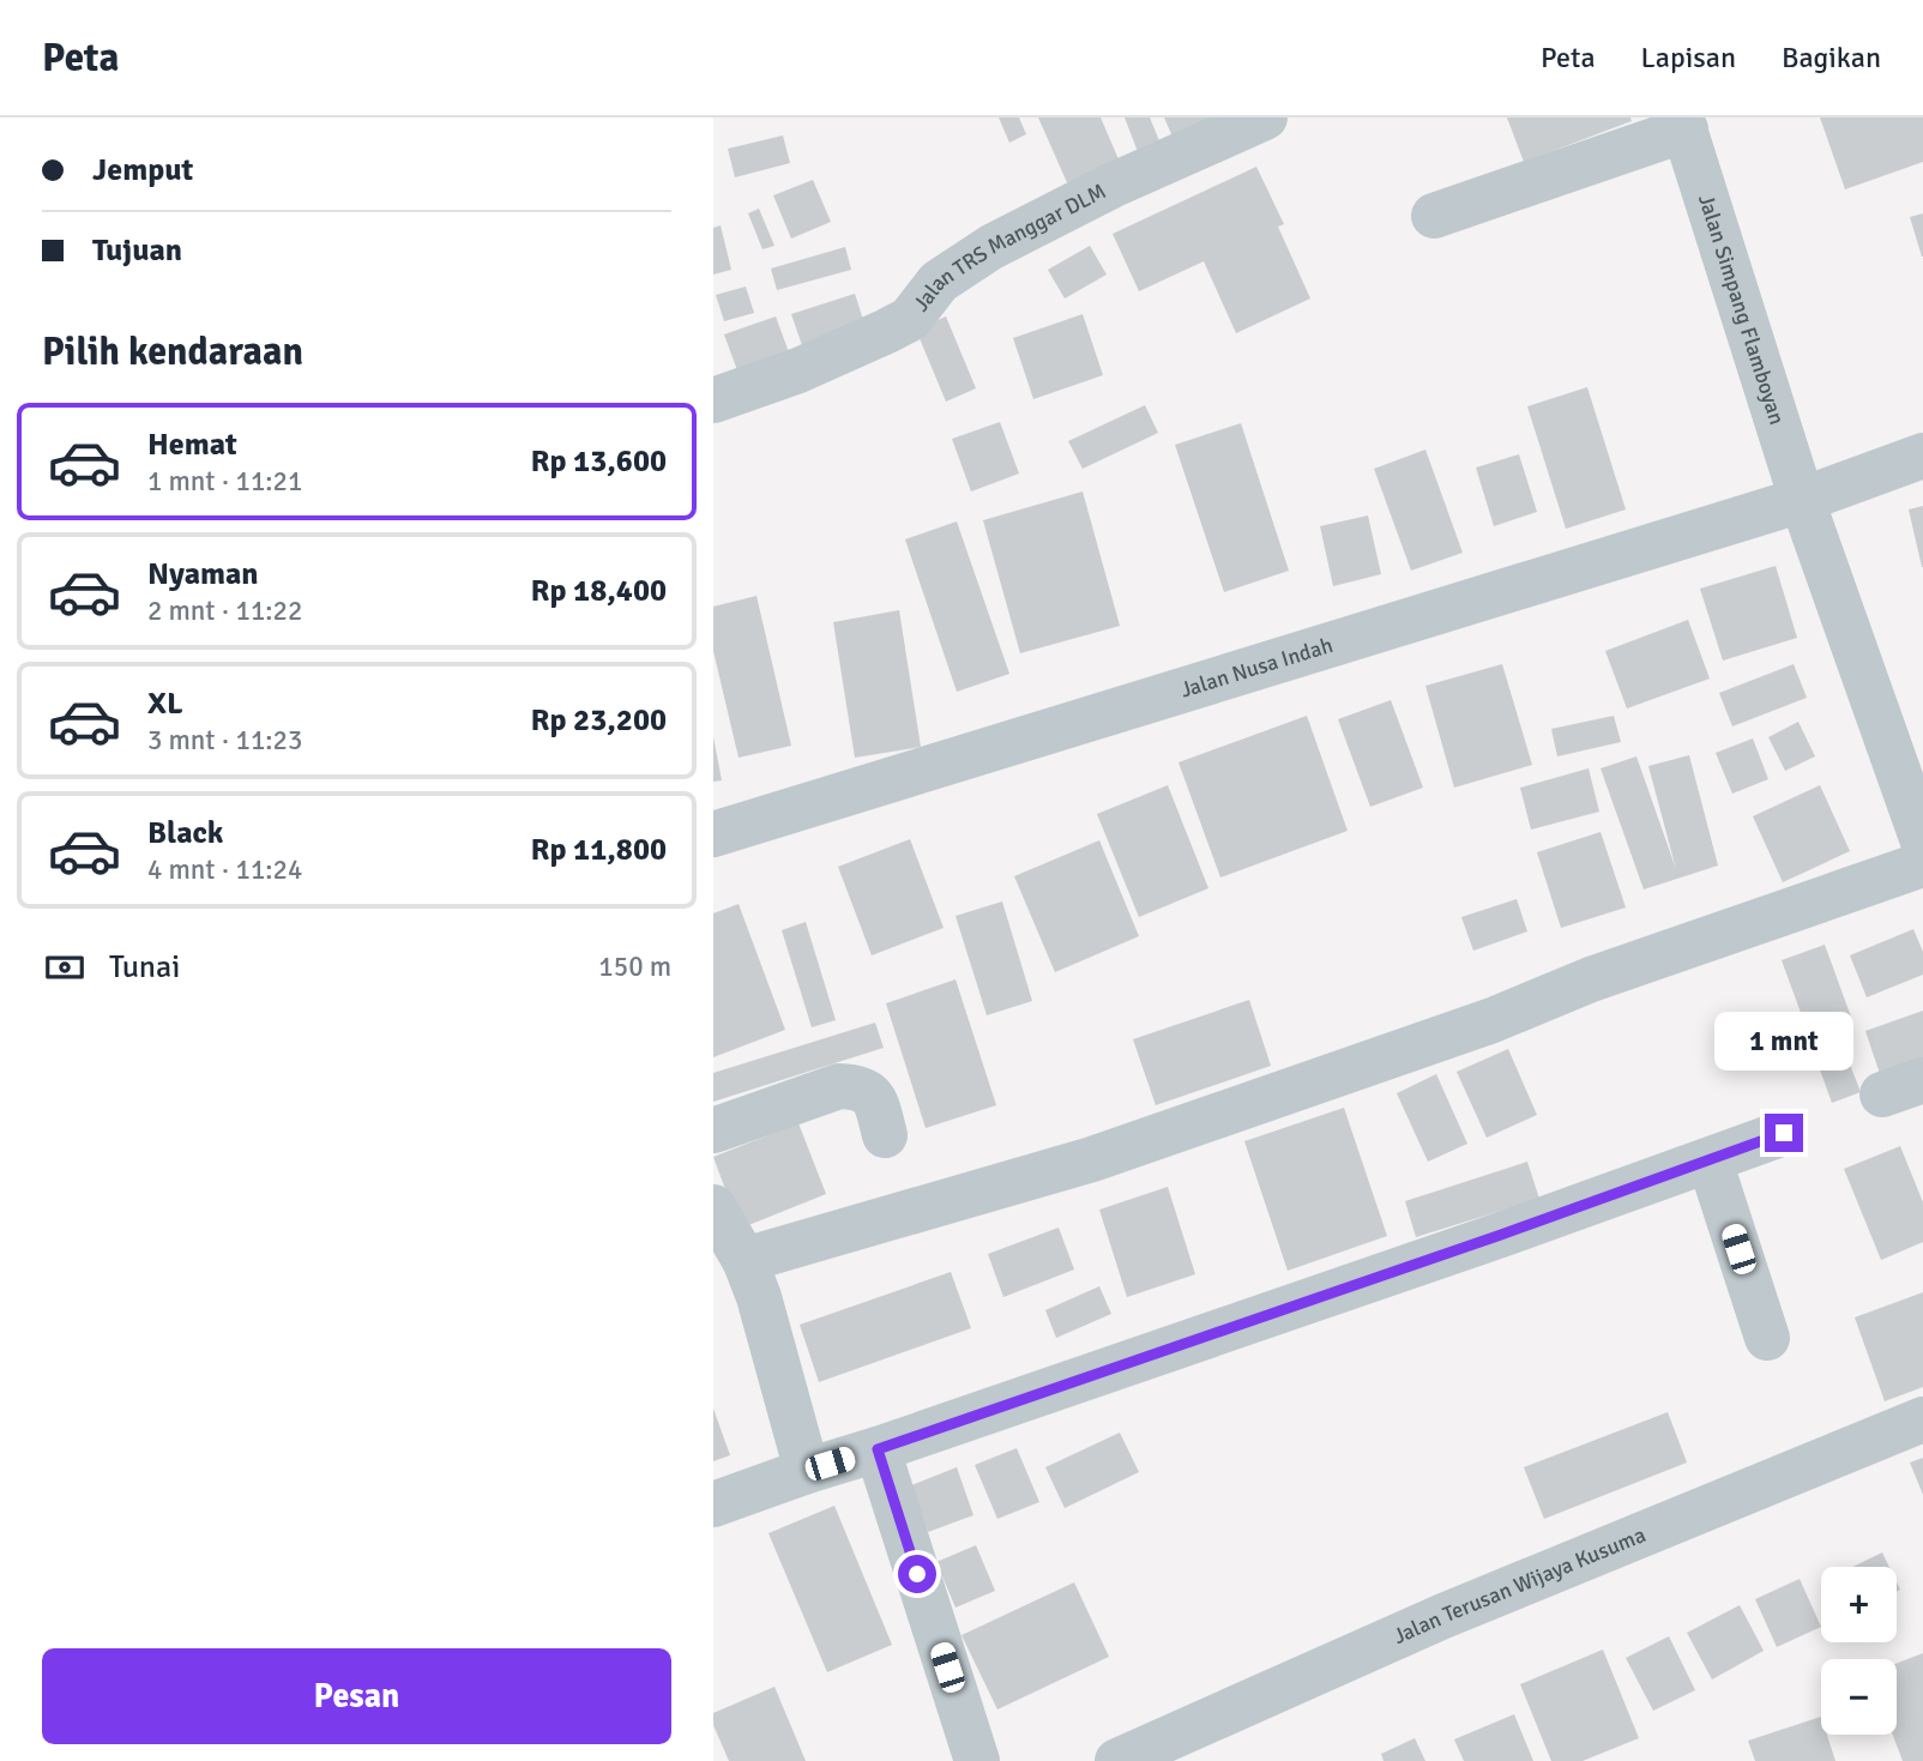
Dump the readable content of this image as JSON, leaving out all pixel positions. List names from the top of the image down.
{
  "streets": {
    "street": [
      "Jalan TRS Manggar DLM",
      "Jalan Simpang Flamboyan",
      "Jalan Nusa Indah",
      "Jalan Terusan Wijaya Kusuma"
    ]
  },
  "crossings": [
    ["Jalan Simpang Flamboyan", "Jalan Nusa Indah"]
  ],
  "page": {
    "header": "Peta",
    "nav": ["Peta", "Lapisan", "Bagikan"],
    "banner": ["Jemput", "Tujuan"],
    "heading": "Pilih kendaraan",
    "list": [
      {
        "name": "Hemat",
        "note": "1 mnt · 11:21",
        "value": "Rp 13,600"
      },
      {
        "name": "Nyaman",
        "note": "2 mnt · 11:22",
        "value": "Rp 18,400"
      },
      {
        "name": "XL",
        "note": "3 mnt · 11:23",
        "value": "Rp 23,200"
      },
      {
        "name": "Black",
        "note": "4 mnt · 11:24",
        "value": "Rp 11,800"
      }
    ],
    "pay": ["Tunai", "150 m"],
    "bubble": "1 mnt",
    "map_buttons": ["+", "−"],
    "buttons": "Pesan"
  }
}
